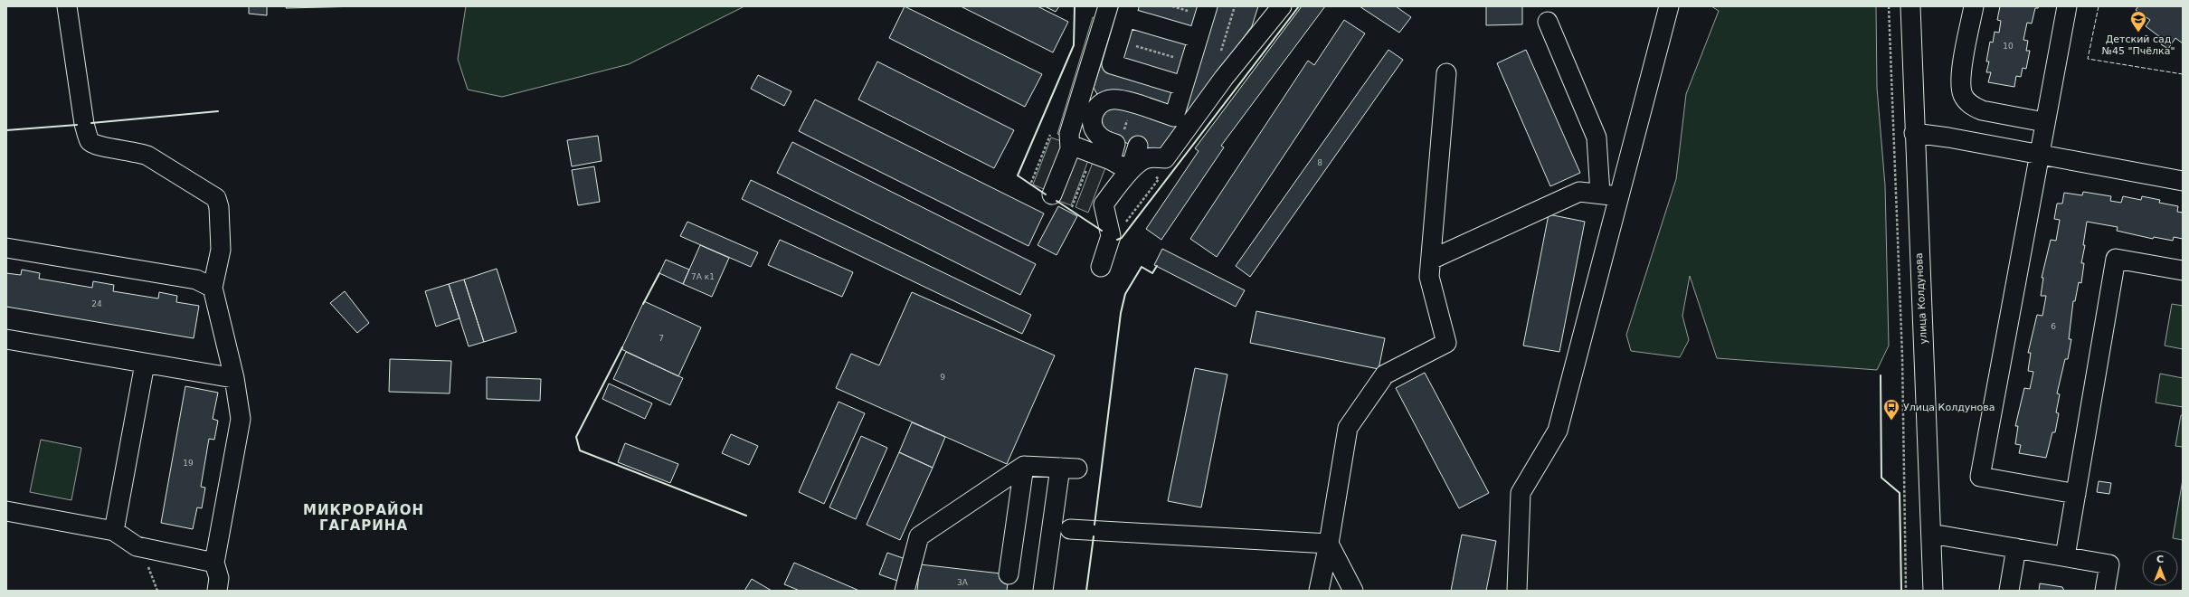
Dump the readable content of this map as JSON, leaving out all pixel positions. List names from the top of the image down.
{
  "streets": {
    "street": ["улица Колдунова"]
  },
  "districts": ["МИКРОРАЙОН ГАГАРИНА"],
  "places": {
    "school or university": ["Детский сад №45 \"Пчёлка\""],
    "bus stop": ["Улица Колдунова"]
  },
  "house_numbers": [
    "10",
    "8",
    "7А к1",
    "24",
    "6",
    "7",
    "9",
    "19",
    "3А"
  ],
  "north": "top"
}
